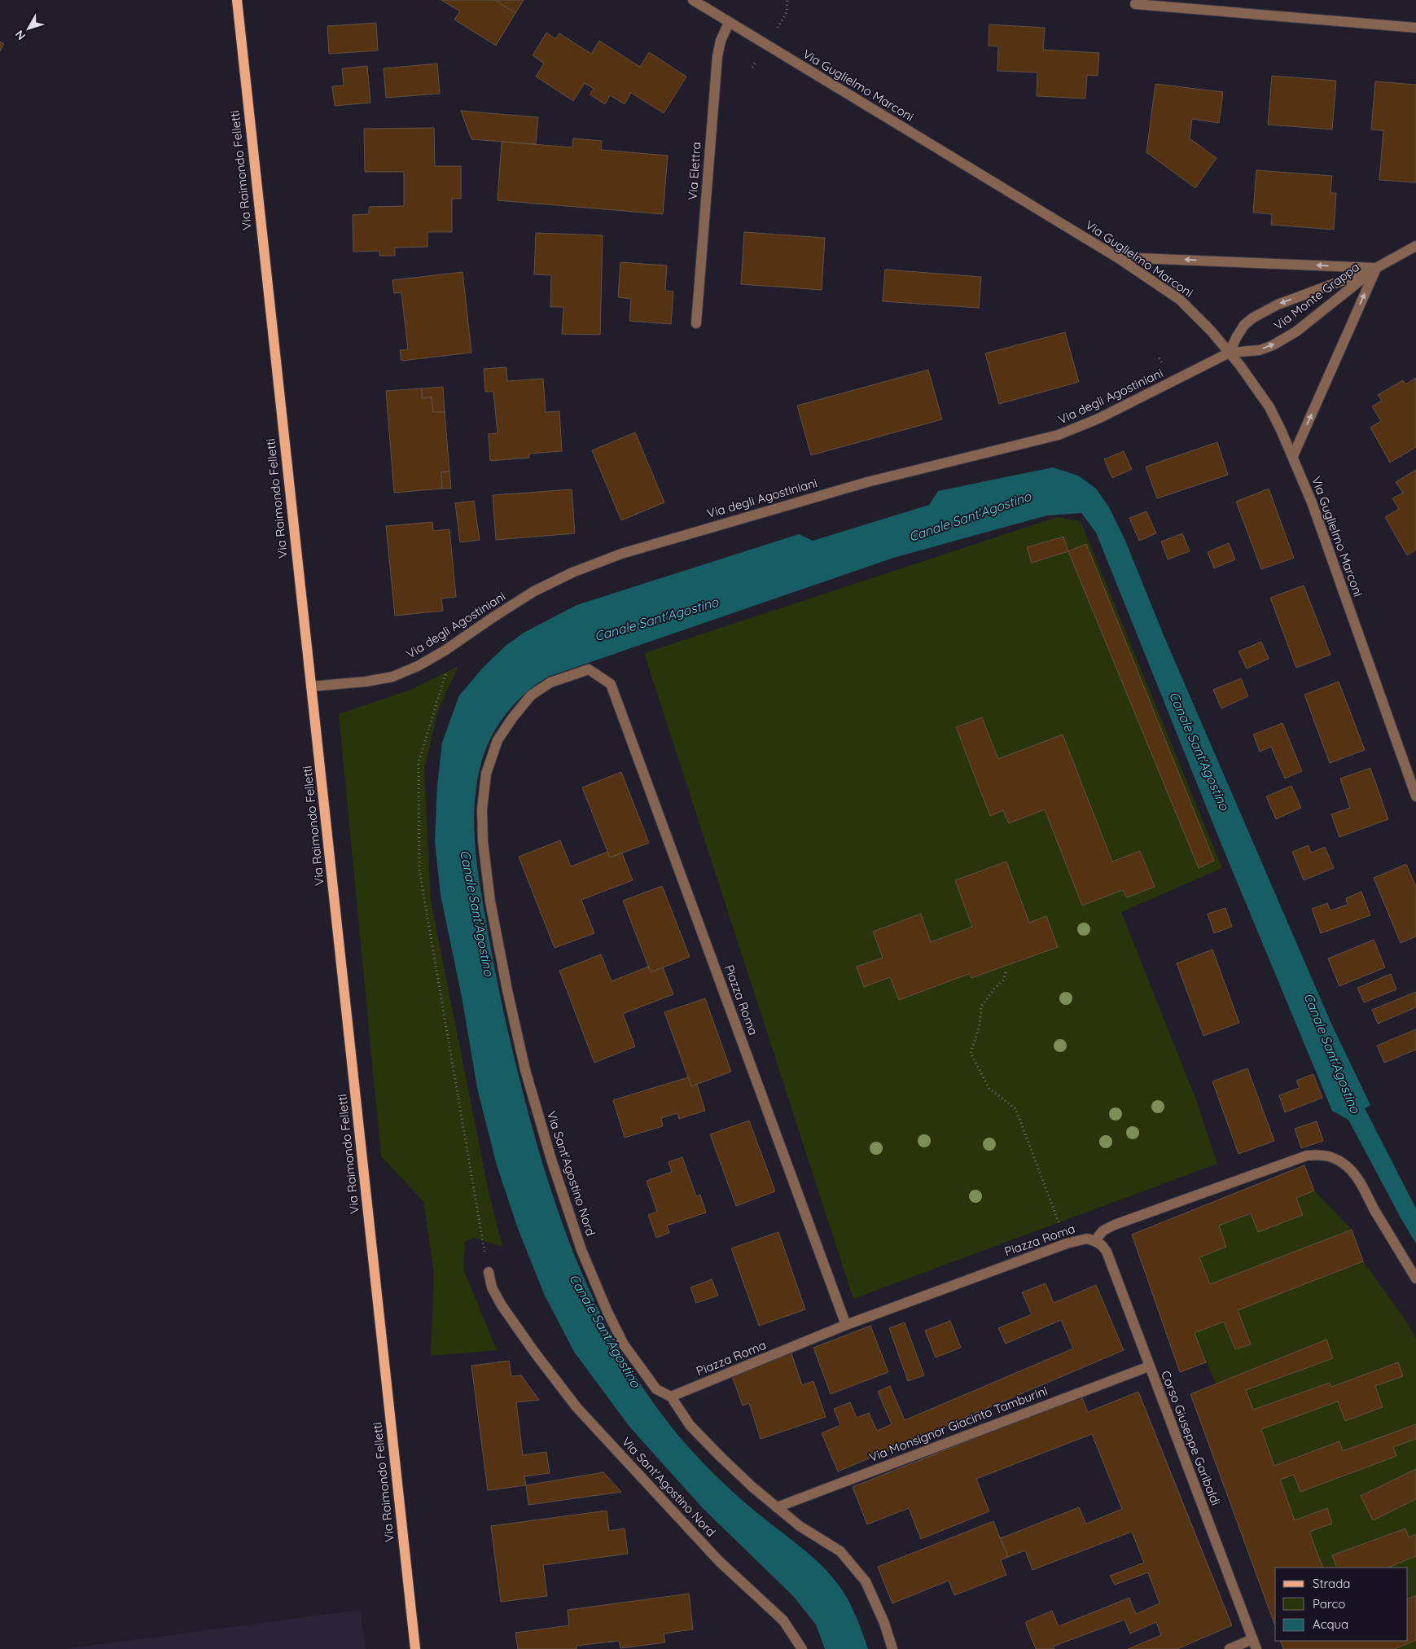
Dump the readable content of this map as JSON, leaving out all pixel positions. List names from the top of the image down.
{
  "streets": {
    "main road": ["Via Raimondo Felletti"],
    "street": [
      "Via Guglielmo Marconi",
      "Via Elettra",
      "Via Monte Grappa",
      "Via degli Agostiniani",
      "Piazza Roma",
      "Via Sant'Agostino Nord",
      "Via Monsignor Giacinto Tamburini",
      "Corso Giuseppe Garibaldi"
    ]
  },
  "crossings": [
    ["Via Guglielmo Marconi", "Via Elettra"],
    ["Via Guglielmo Marconi", "Via Monte Grappa"],
    ["Via Guglielmo Marconi", "Via degli Agostiniani"],
    ["Via Raimondo Felletti", "Via degli Agostiniani"],
    ["Via Monte Grappa", "Via degli Agostiniani"],
    ["Piazza Roma", "Via Sant'Agostino Nord"],
    ["Piazza Roma", "Corso Giuseppe Garibaldi"],
    ["Via Sant'Agostino Nord", "Via Monsignor Giacinto Tamburini"],
    ["Via Monsignor Giacinto Tamburini", "Corso Giuseppe Garibaldi"]
  ],
  "water": ["Canale Sant'Agostino"],
  "legend": ["Strada", "Parco", "Acqua"],
  "north": "bottom left"
}
